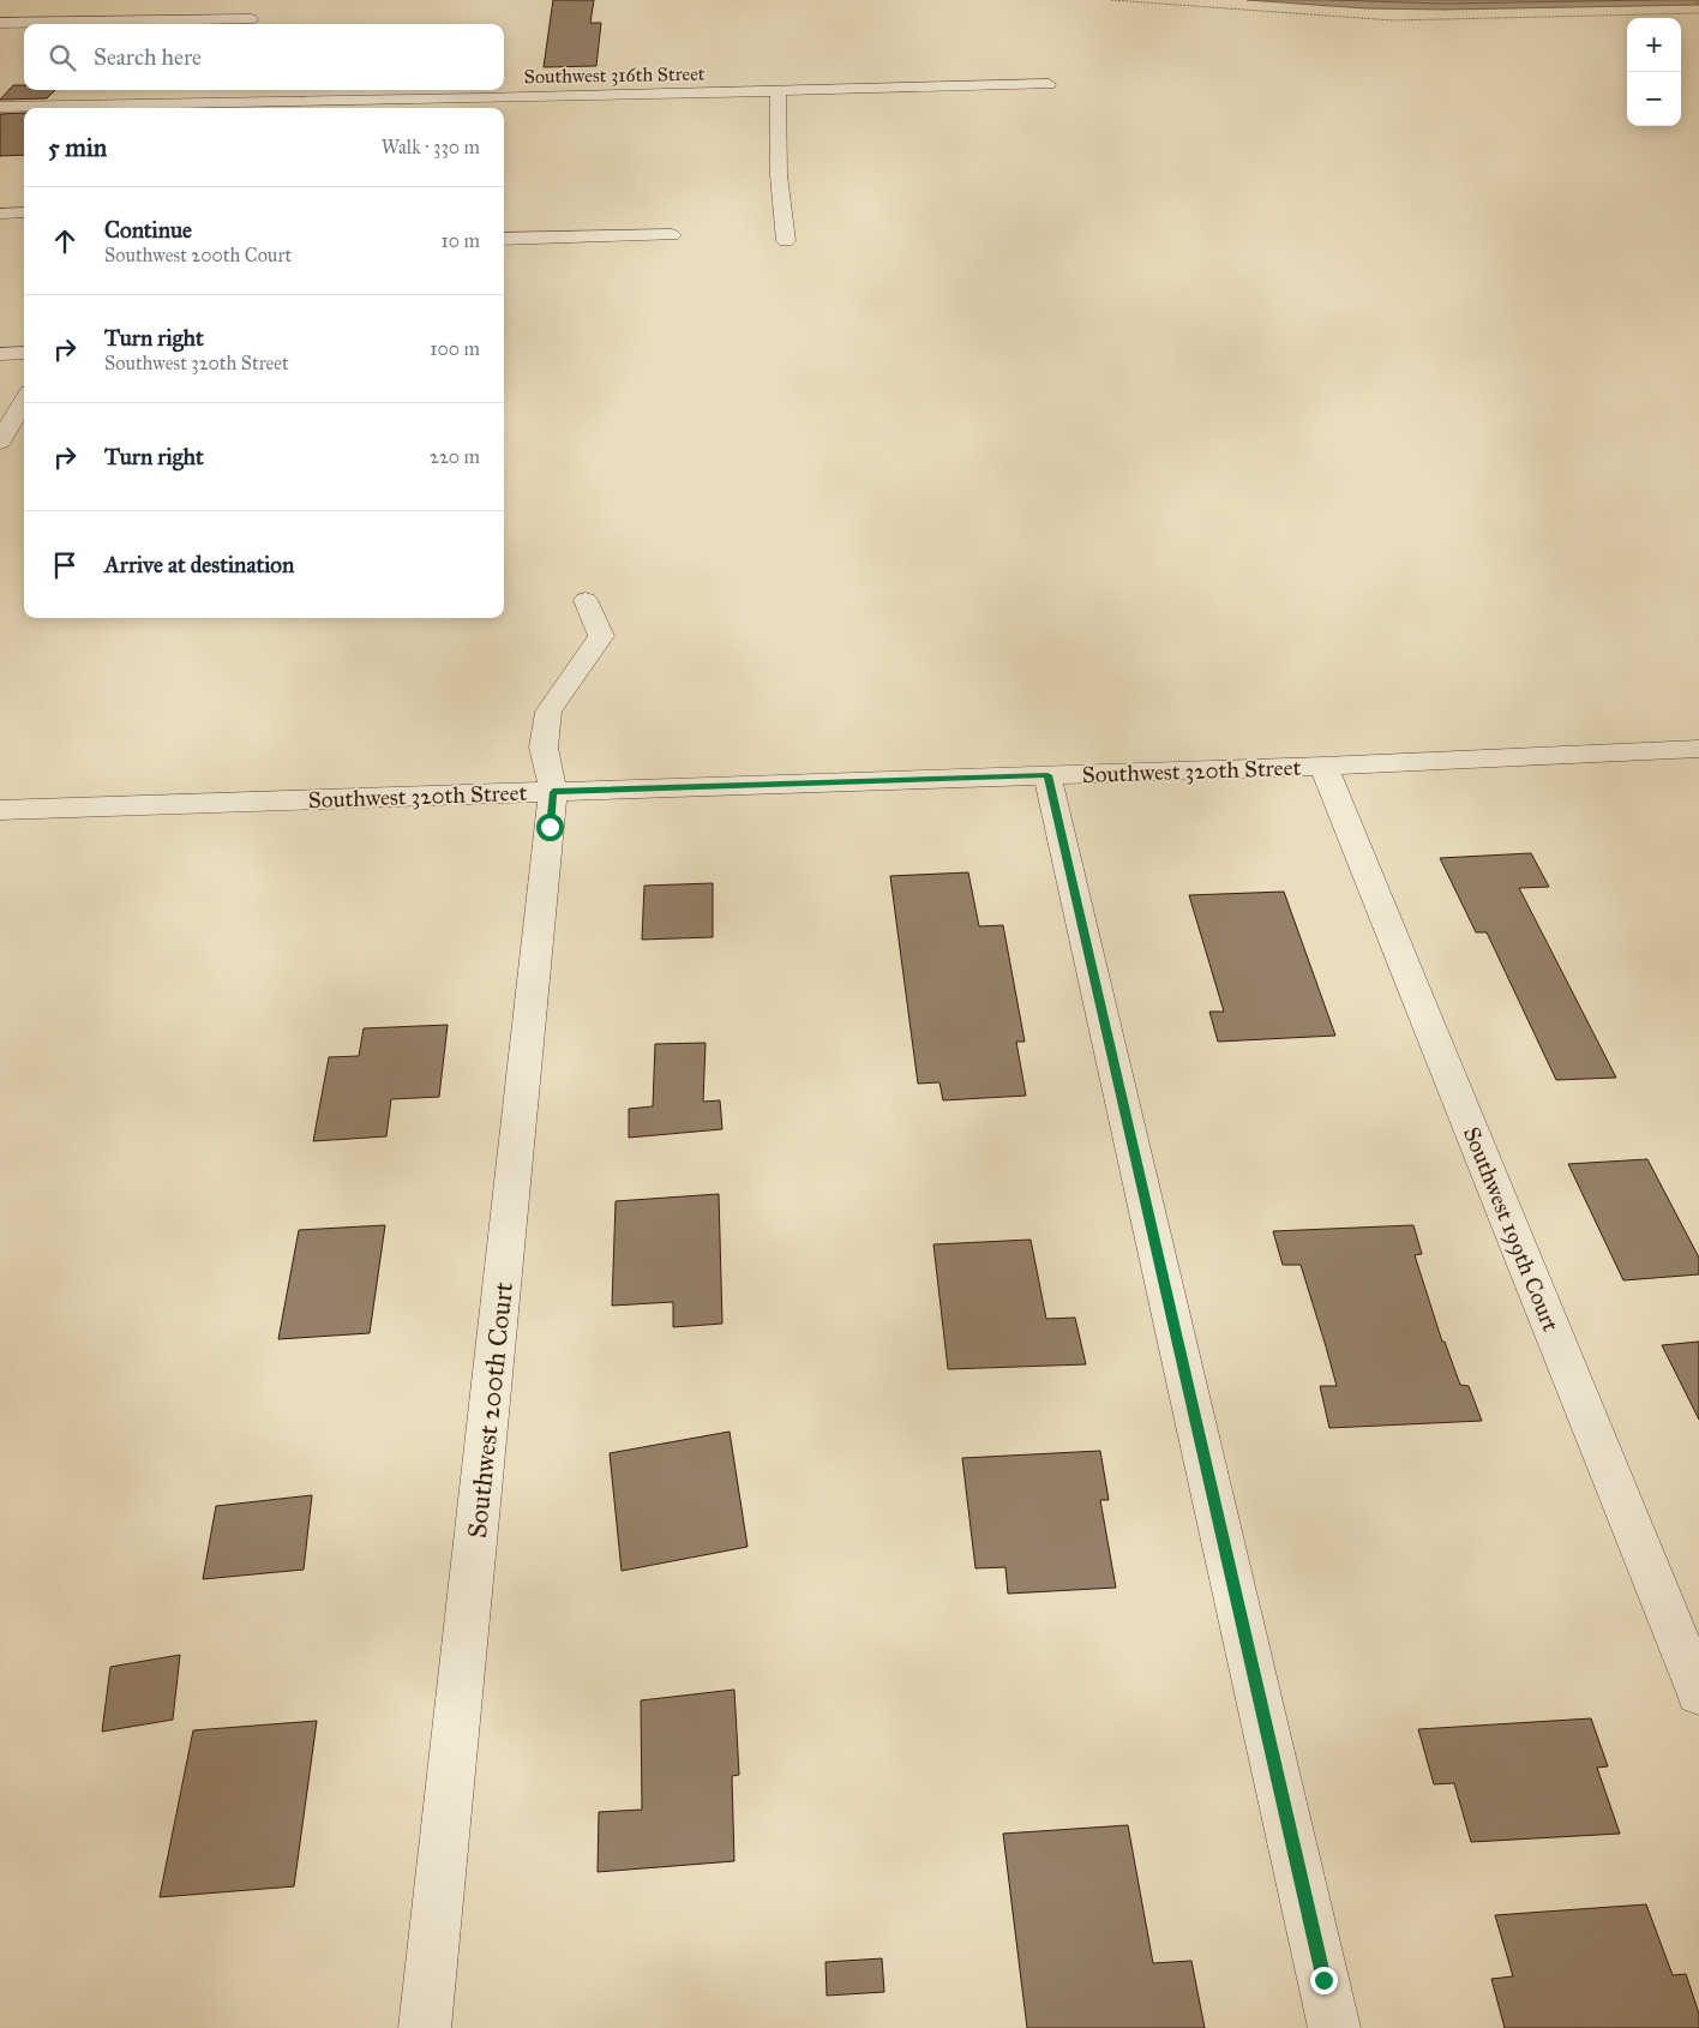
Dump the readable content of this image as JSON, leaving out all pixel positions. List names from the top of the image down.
{
  "streets": {
    "street": [
      "Southwest 316th Street",
      "Southwest 320th Street",
      "Southwest 199th Court",
      "Southwest 200th Court"
    ]
  },
  "crossings": [
    ["Southwest 320th Street", "Southwest 199th Court"],
    ["Southwest 320th Street", "Southwest 200th Court"]
  ],
  "page": {
    "map_buttons": ["+", "−"],
    "search": "Search here",
    "heading": ["5 min", "Walk · 330 m"],
    "list": [
      ["Continue", "Southwest 200th Court", "10 m"],
      ["Turn right", "Southwest 320th Street", "100 m"],
      ["Turn right", "220 m"],
      "Arrive at destination"
    ]
  }
}
